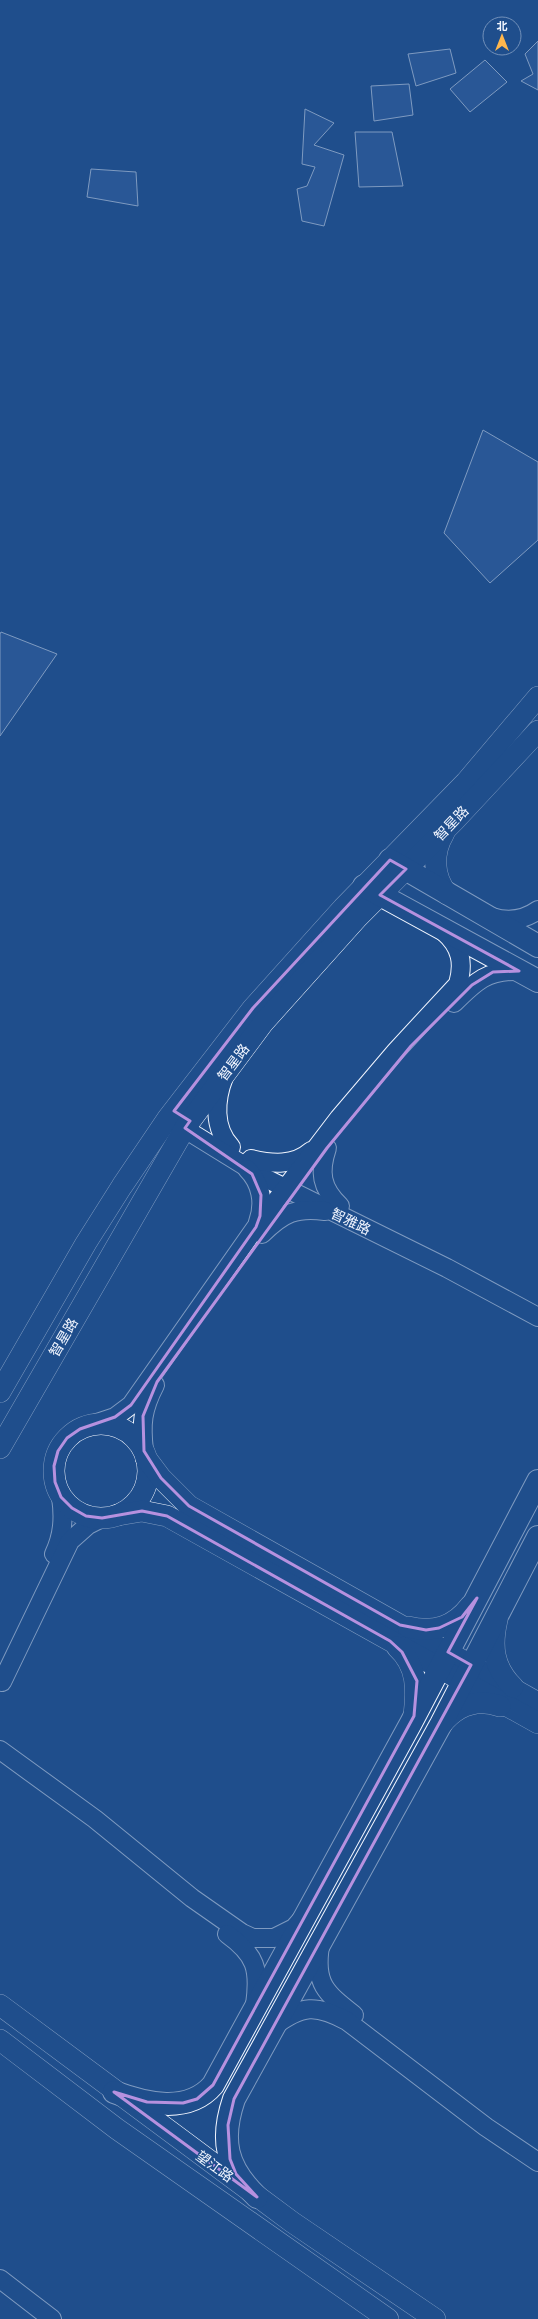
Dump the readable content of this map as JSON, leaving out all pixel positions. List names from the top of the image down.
{
  "streets": {
    "main road": ["智星路", "望江路"],
    "street": ["智雅路"]
  },
  "crossings": [
    ["智星路", "智雅路"]
  ],
  "north": "top"
}
